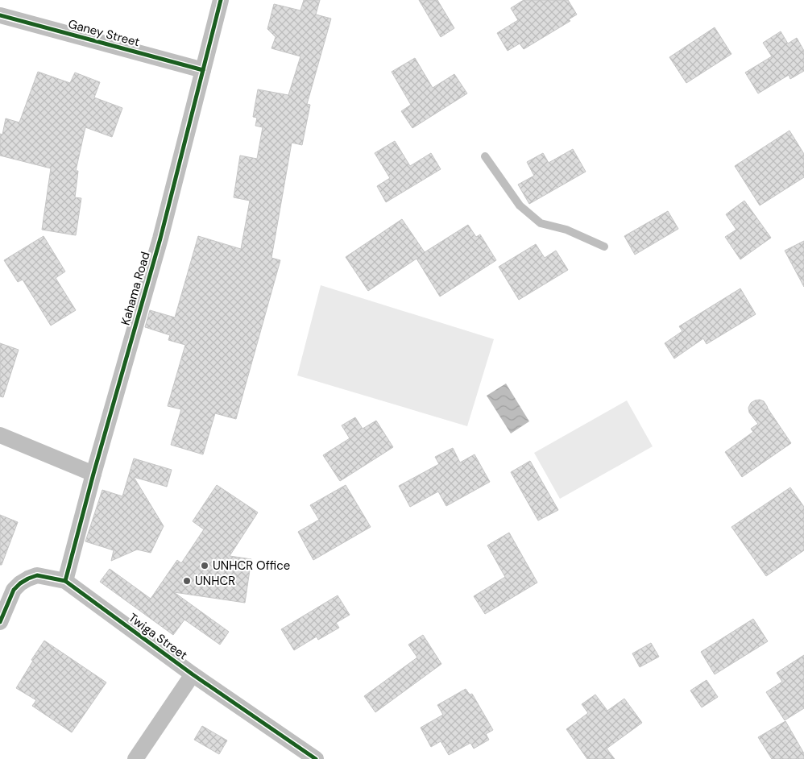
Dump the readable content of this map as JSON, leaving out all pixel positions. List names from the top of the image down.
{
  "streets": {
    "street": ["Ganey Street", "Kahama Road", "Twiga Street"]
  },
  "crossings": [
    ["Ganey Street", "Kahama Road"],
    ["Kahama Road", "Twiga Street"]
  ],
  "places": ["UNHCR Office", "UNHCR"]
}
